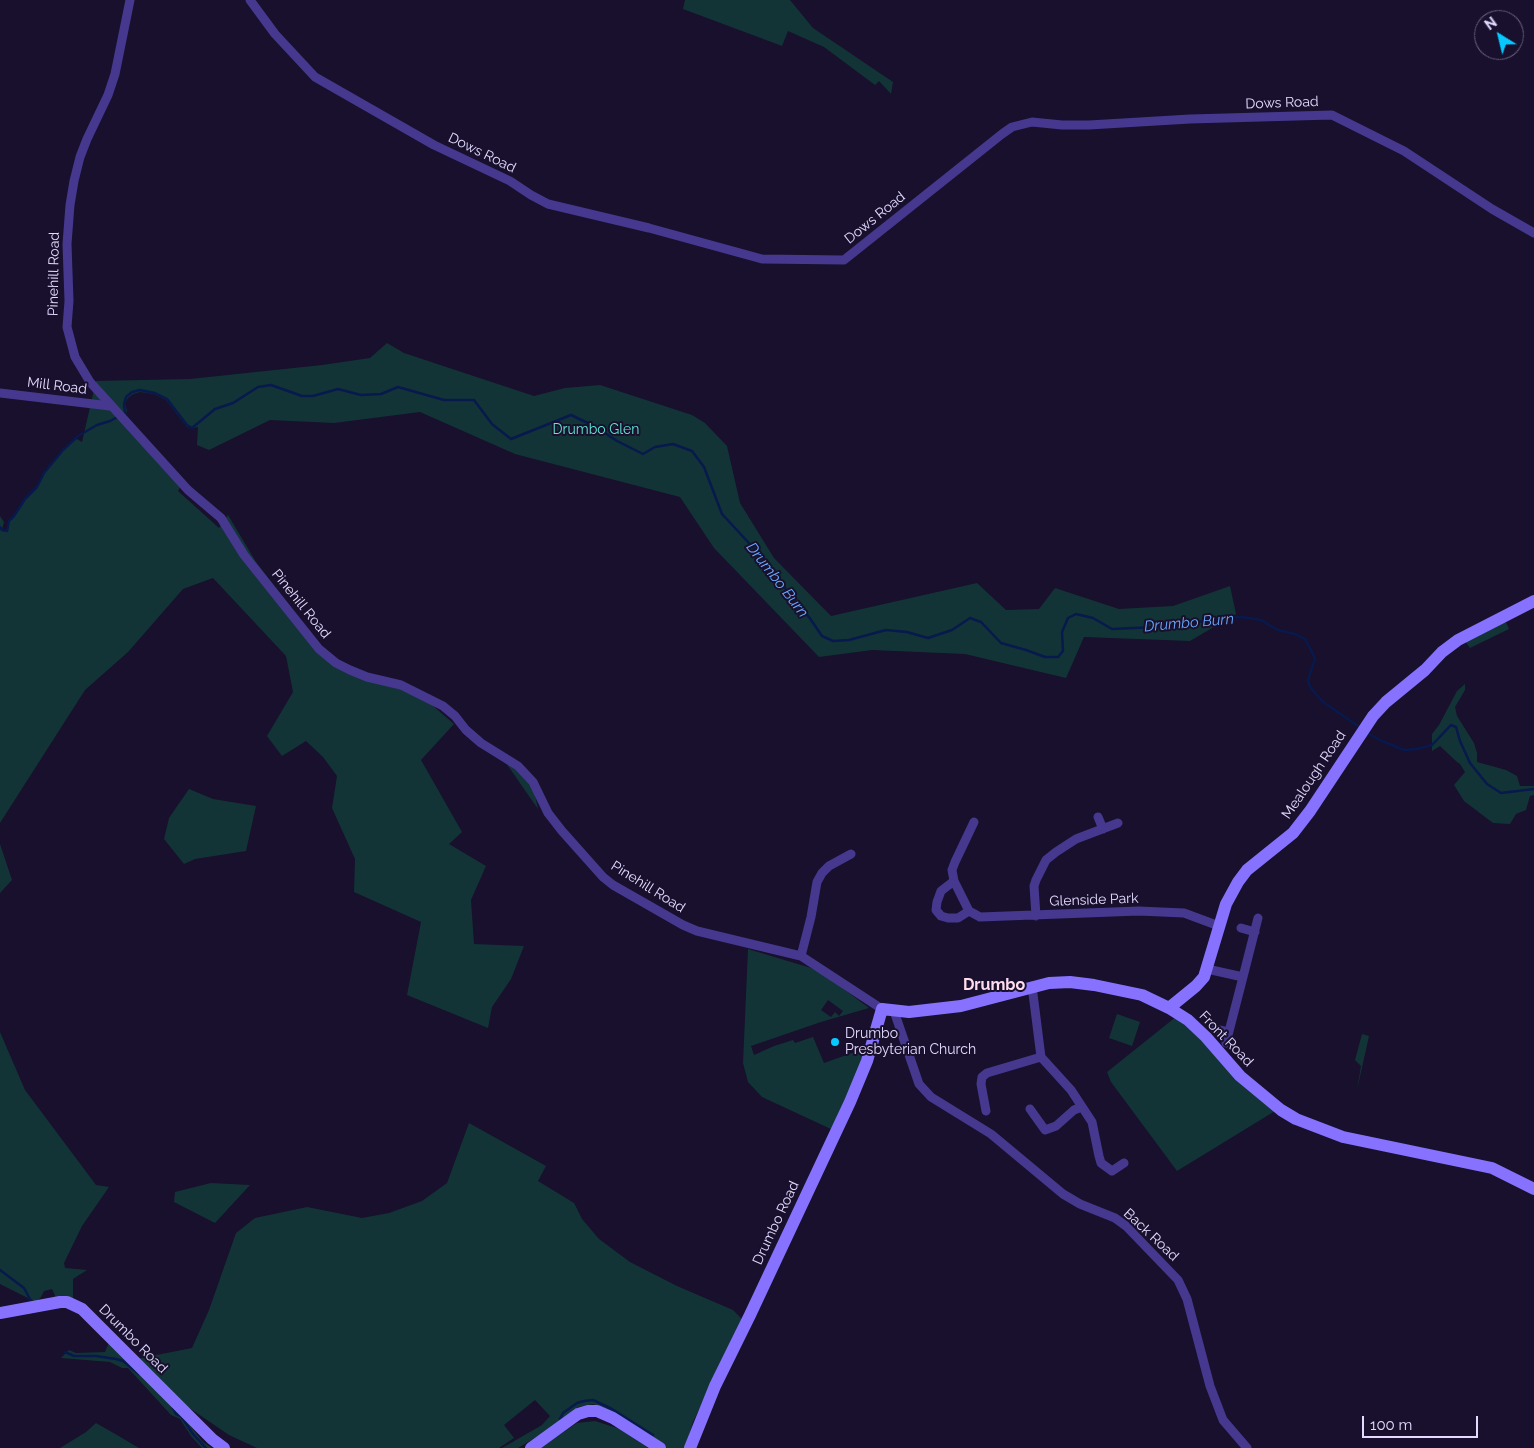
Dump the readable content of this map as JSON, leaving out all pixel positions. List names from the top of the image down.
{
  "streets": {
    "street": [
      "Dows Road",
      "Pinehill Road",
      "Mill Road",
      "Mealough Road",
      "Glenside Park",
      "Front Road",
      "Drumbo Road",
      "Back Road"
    ]
  },
  "crossings": [
    ["Pinehill Road", "Mill Road"],
    ["Pinehill Road", "Front Road"],
    ["Pinehill Road", "Drumbo Road"],
    ["Pinehill Road", "Back Road"],
    ["Mealough Road", "Glenside Park"],
    ["Mealough Road", "Front Road"],
    ["Front Road", "Drumbo Road"],
    ["Front Road", "Back Road"],
    ["Drumbo Road", "Back Road"]
  ],
  "districts": ["Drumbo"],
  "water": ["Drumbo Burn"],
  "parks": ["Drumbo Glen"],
  "places": ["Drumbo Presbyterian Church"],
  "scale_bar": "100 m",
  "north": "top left"
}
